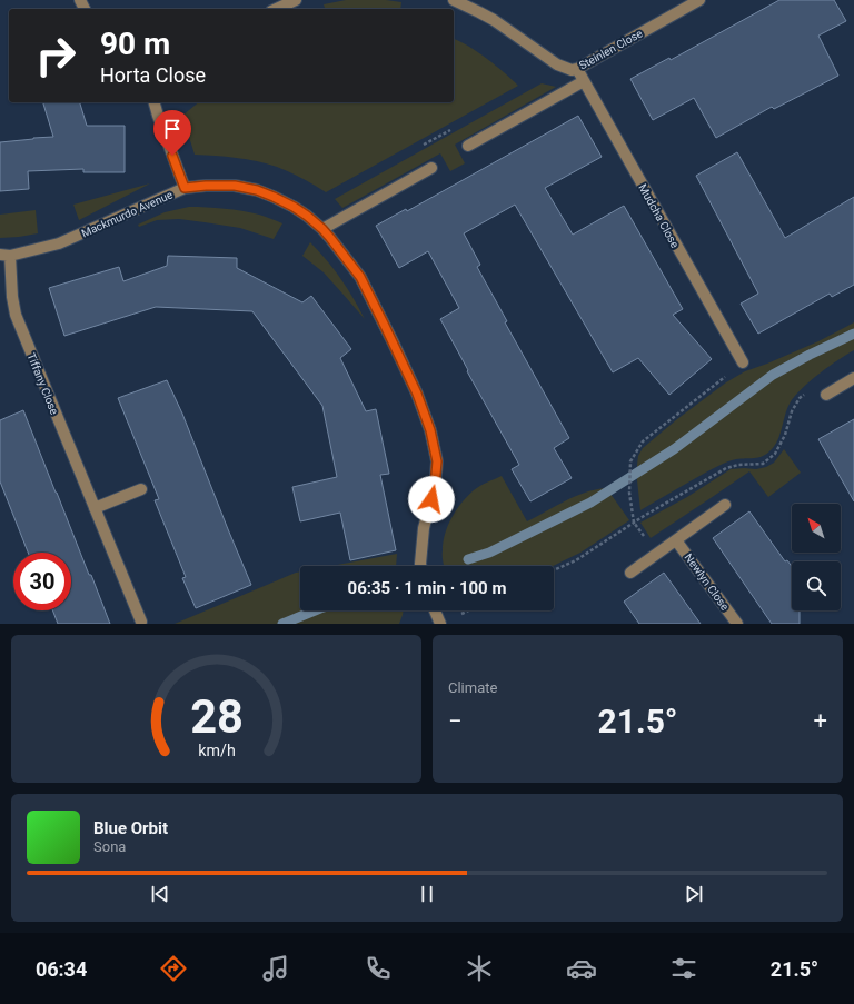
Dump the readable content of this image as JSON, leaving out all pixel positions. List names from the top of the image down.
{
  "streets": {
    "street": [
      "Steinlen Close",
      "Mackmurdo Avenue",
      "Mudcha Close",
      "Tiffany Close",
      "Newlyn Close"
    ]
  },
  "crossings": [
    ["Steinlen Close", "Mudcha Close"],
    ["Mackmurdo Avenue", "Tiffany Close"]
  ],
  "north": "top left",
  "page": {
    "turn": ["90 m", "Horta Close"],
    "limit": "30",
    "trip": "06:35 · 1 min · 100 m",
    "tile": "Climate",
    "heat": ["−", "21.5°", "+"],
    "song": ["Blue Orbit", "Sona"],
    "tabs": ["06:34", "21.5°"],
    "gauge": ["28", "km/h"]
  }
}
